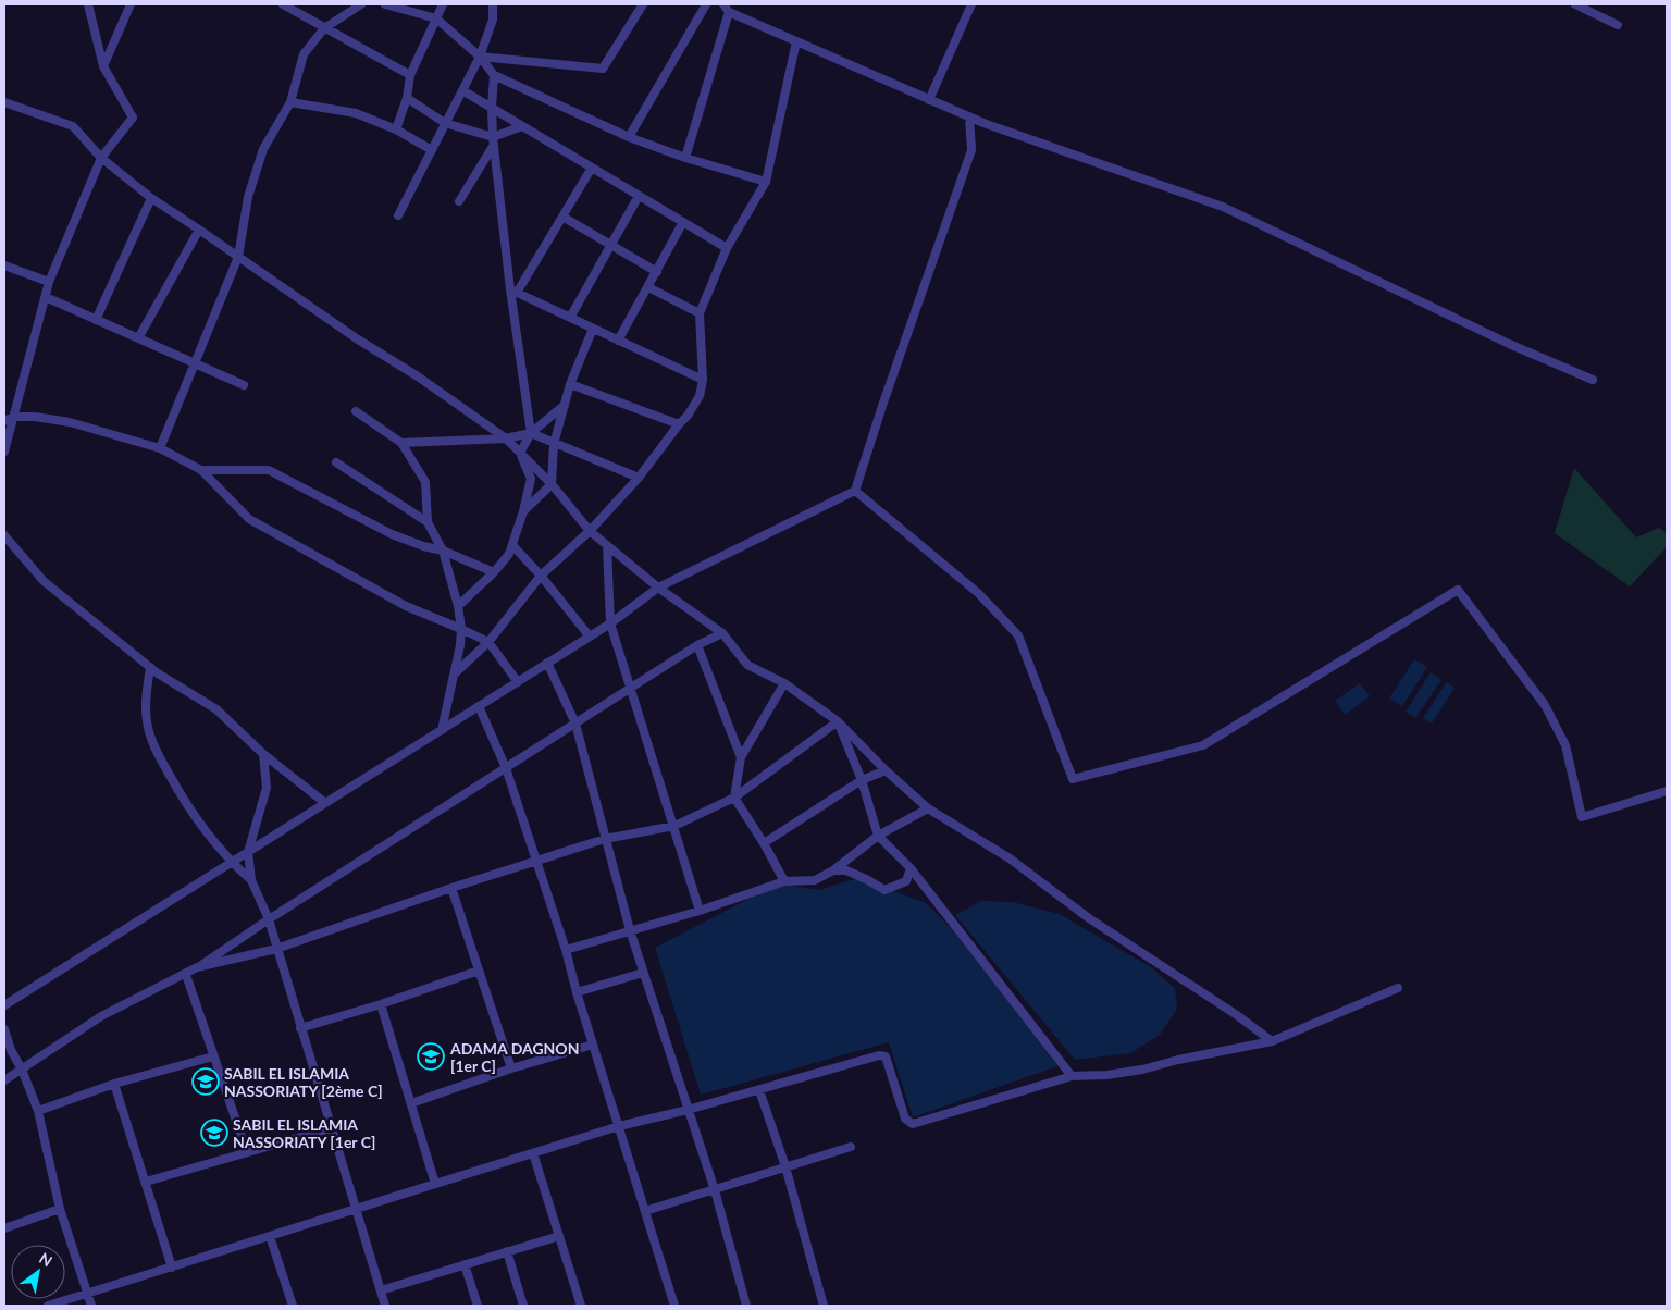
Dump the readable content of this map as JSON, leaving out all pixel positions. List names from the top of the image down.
{
  "places": {
    "school or university": ["ADAMA DAGNON [1er C]", "SABIL EL ISLAMIA NASSORIATY [2ème C]", "SABIL EL ISLAMIA NASSORIATY [1er C]"]
  },
  "north": "top right"
}
